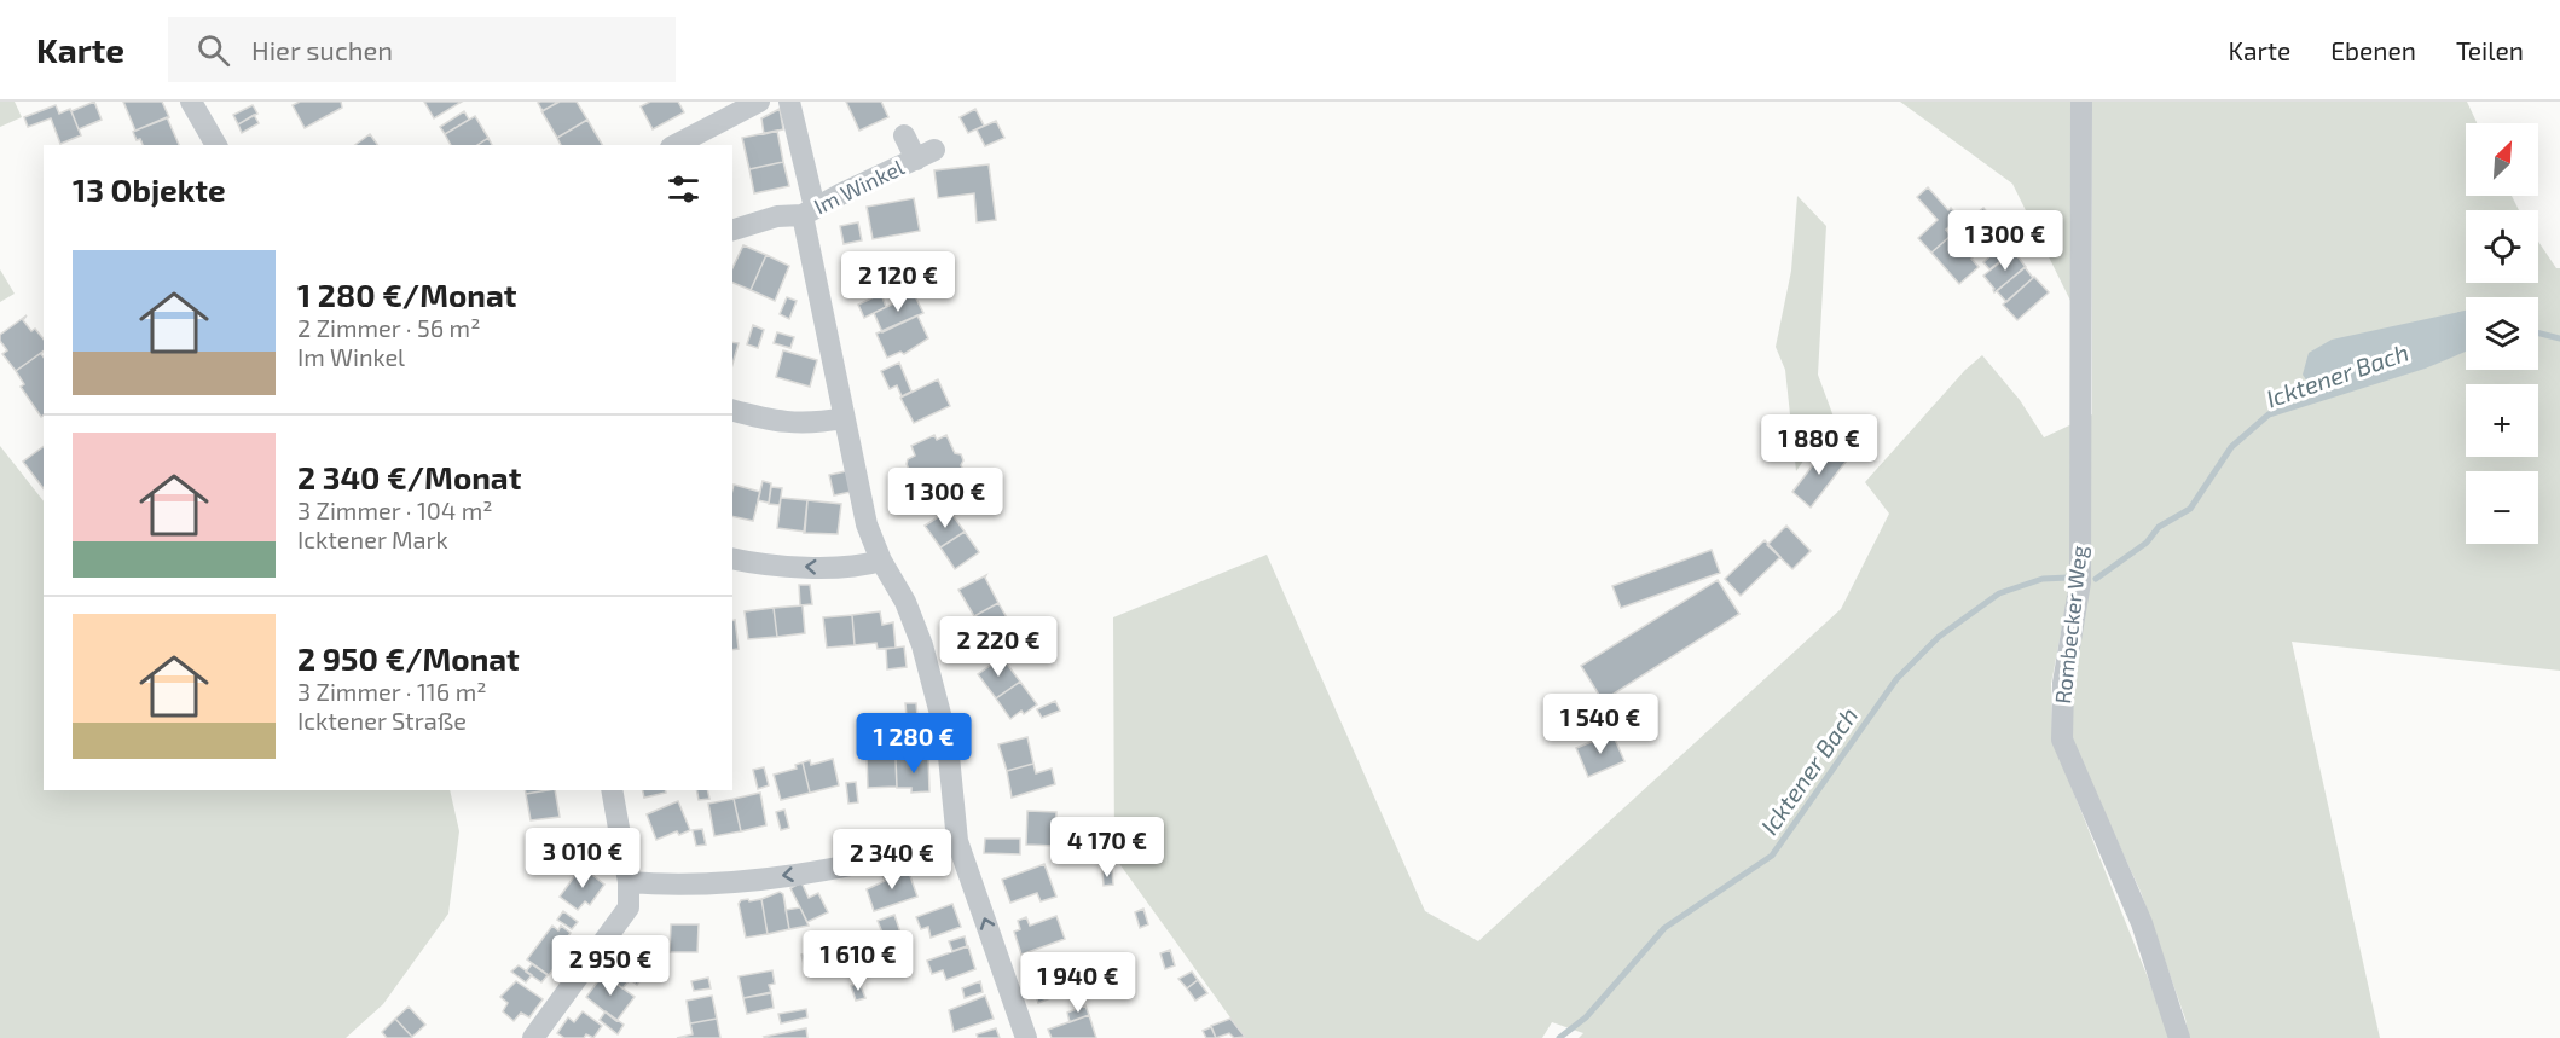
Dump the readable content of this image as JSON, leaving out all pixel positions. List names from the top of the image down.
{
  "streets": {
    "street": ["Im Winkel", "Rombecker Weg"]
  },
  "water": ["Icktener Bach"],
  "north": "top right",
  "page": {
    "header": "Karte",
    "search": "Hier suchen",
    "nav": ["Karte", "Ebenen", "Teilen"],
    "map_buttons": ["+", "−"],
    "heading": "13 Objekte",
    "price": [
      "1 300 €",
      "2 120 €",
      "1 880 €",
      "1 300 €",
      "2 220 €",
      "1 540 €",
      "1 280 €",
      "4 170 €",
      "3 010 €",
      "2 340 €",
      "1 610 €",
      "2 950 €",
      "1 940 €"
    ],
    "list": [
      {
        "name": "1 280 €/Monat",
        "note": "2 Zimmer · 56 m² · Im Winkel"
      },
      {
        "name": "2 340 €/Monat",
        "note": "3 Zimmer · 104 m² · Icktener Mark"
      },
      {
        "name": "2 950 €/Monat",
        "note": "3 Zimmer · 116 m² · Icktener Straße"
      }
    ]
  }
}
